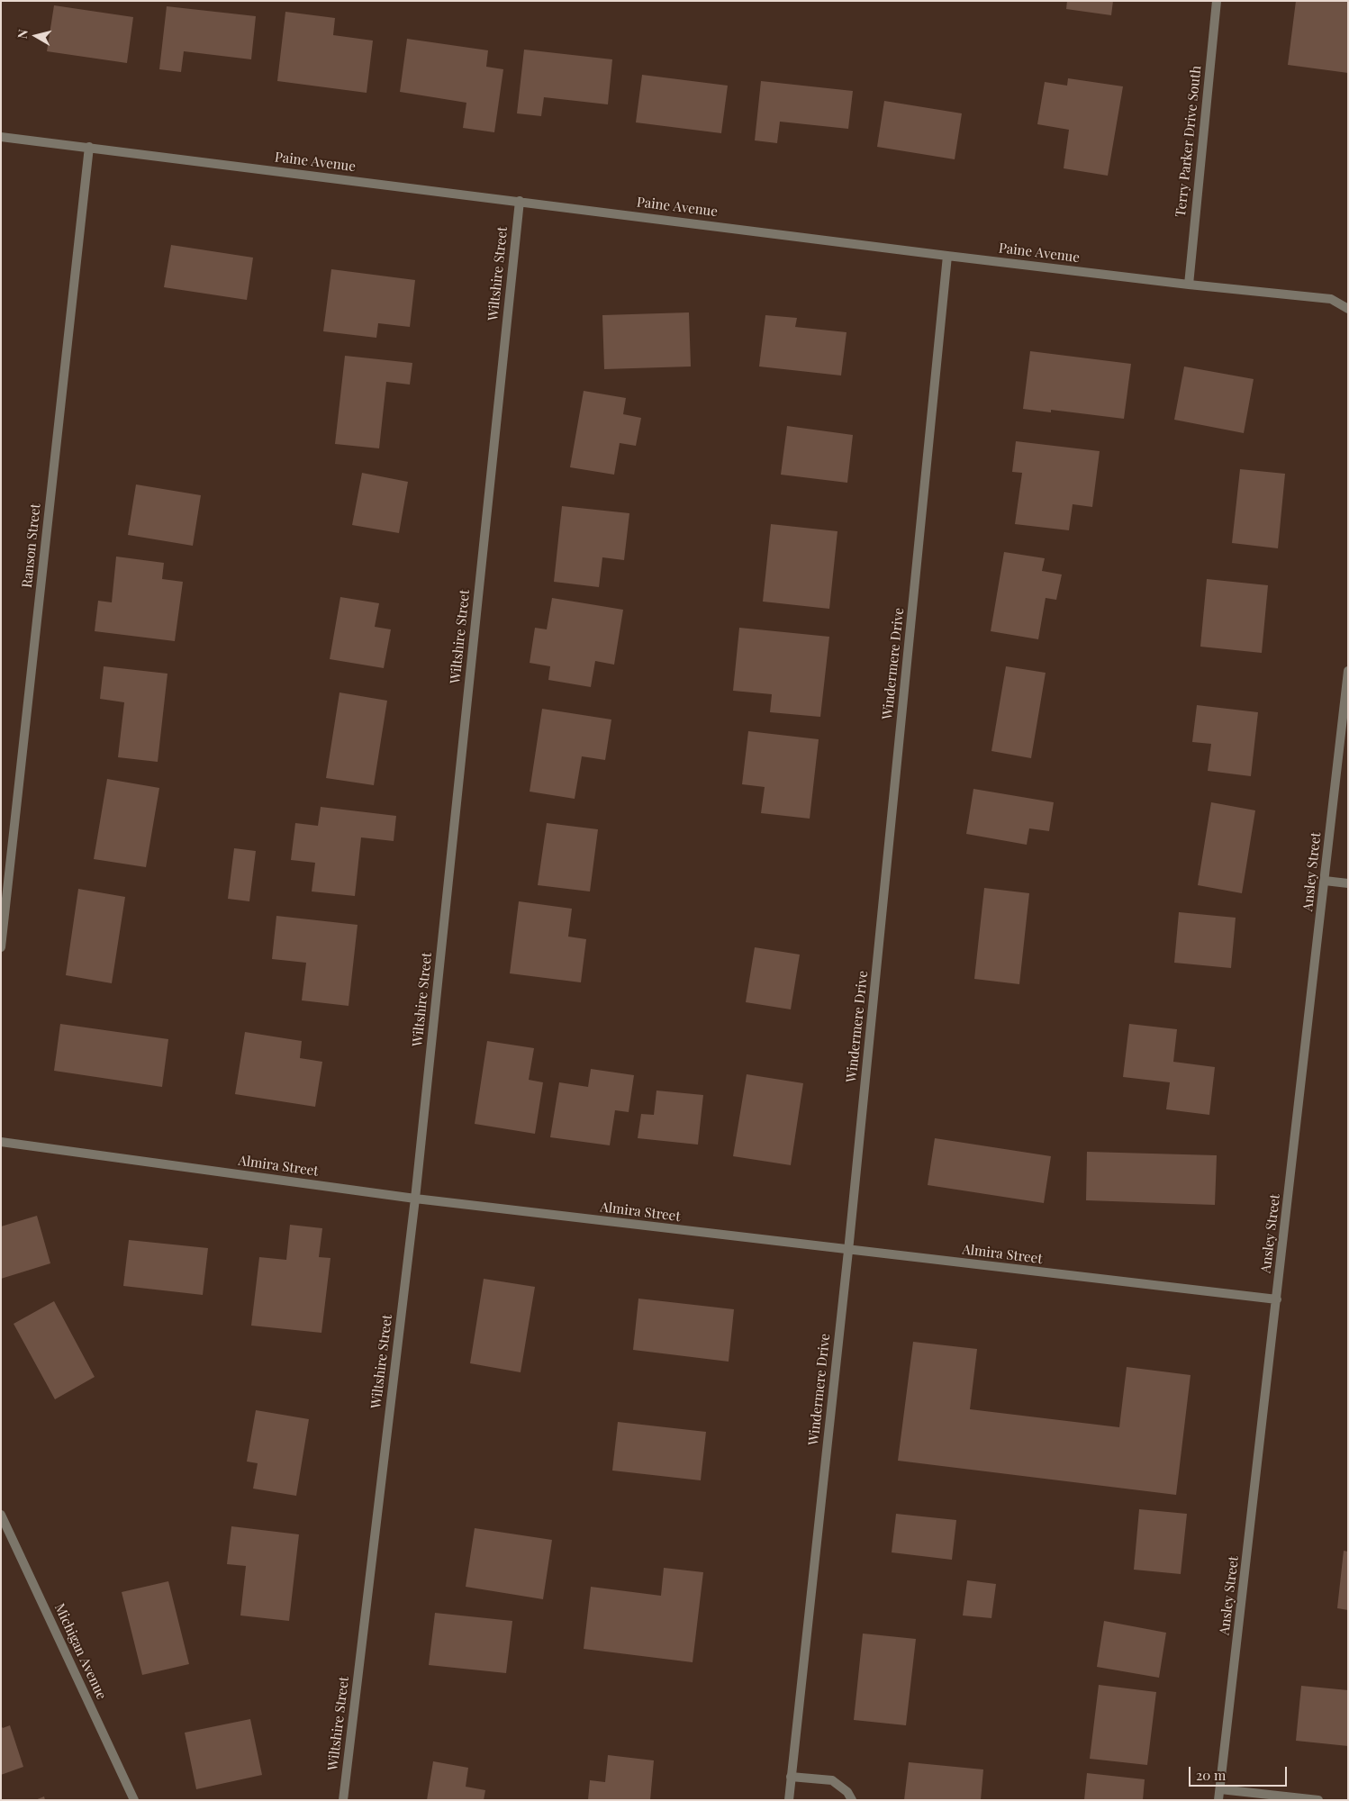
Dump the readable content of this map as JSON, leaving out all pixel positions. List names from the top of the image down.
{
  "streets": {
    "street": [
      "Terry Parker Drive South",
      "Paine Avenue",
      "Wiltshire Street",
      "Ranson Street",
      "Windermere Drive",
      "Ansley Street",
      "Almira Street",
      "Michigan Avenue"
    ]
  },
  "crossings": [
    ["Terry Parker Drive South", "Paine Avenue"],
    ["Paine Avenue", "Wiltshire Street"],
    ["Paine Avenue", "Ranson Street"],
    ["Paine Avenue", "Windermere Drive"],
    ["Wiltshire Street", "Almira Street"],
    ["Windermere Drive", "Almira Street"],
    ["Ansley Street", "Almira Street"]
  ],
  "scale_bar": "20 m",
  "north": "left"
}
